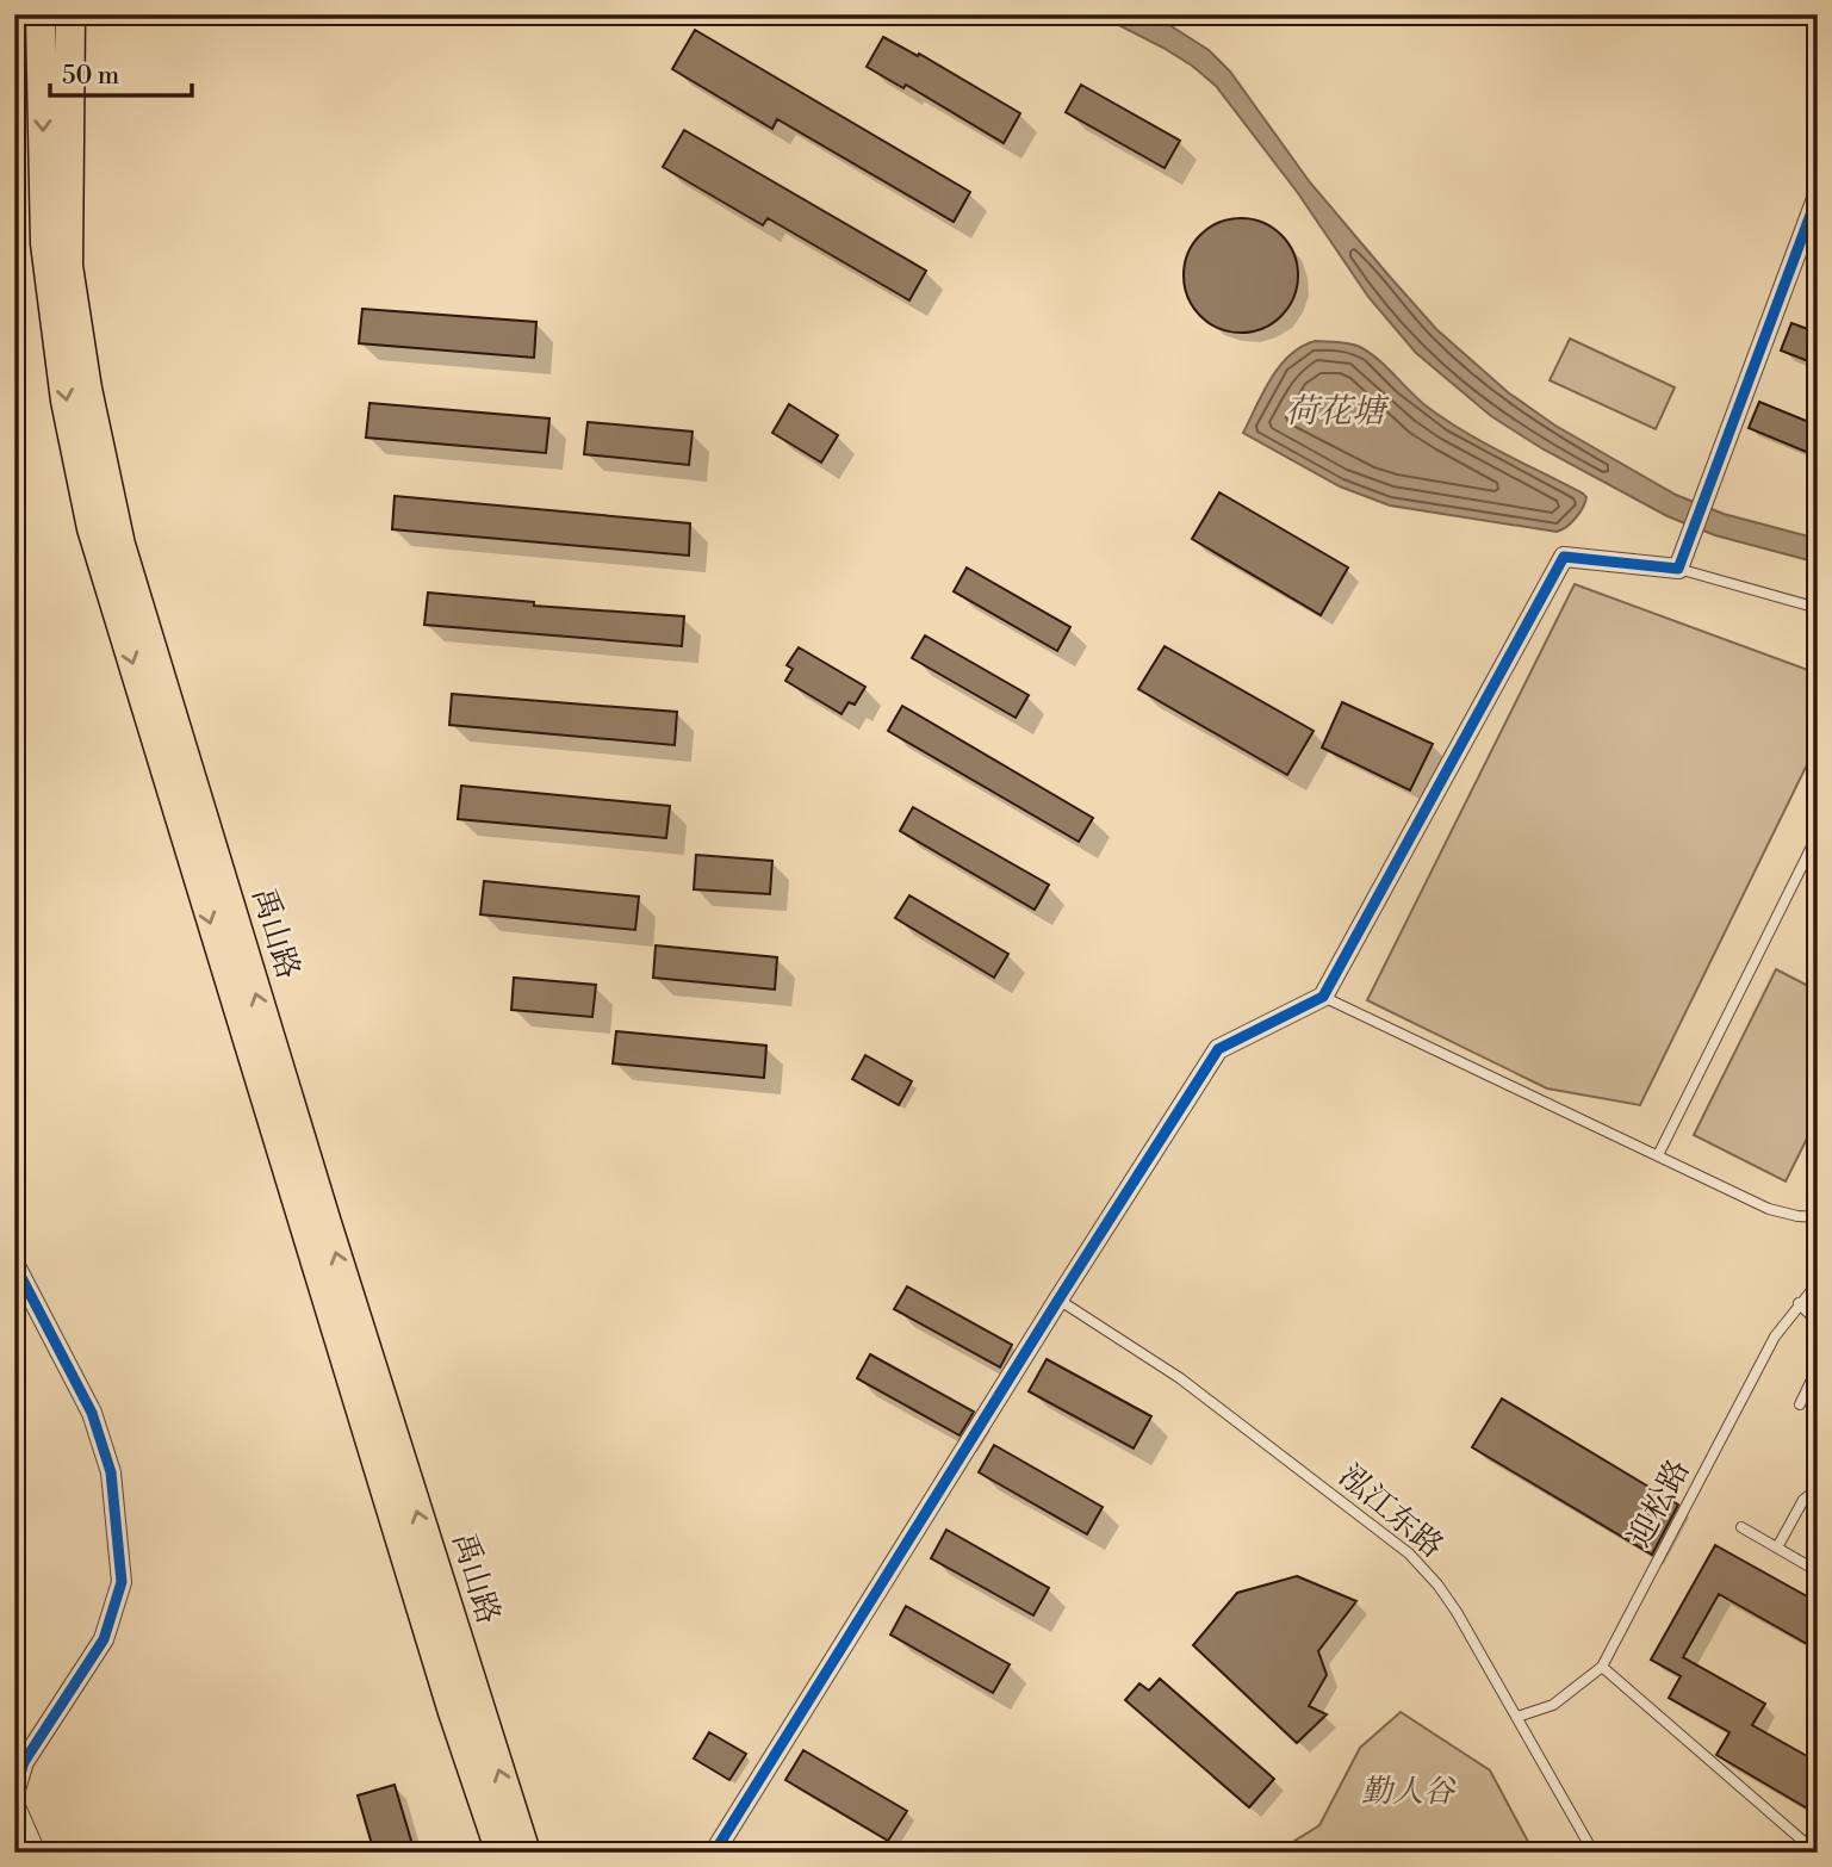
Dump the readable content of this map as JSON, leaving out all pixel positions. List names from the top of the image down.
{
  "streets": {
    "main road": ["禹山路"],
    "lane": ["迎松路", "泓江东路"]
  },
  "crossings": [
    ["迎松路", "泓江东路"]
  ],
  "water": ["荷花塘"],
  "parks": ["勤人谷"],
  "scale_bar": "50 m"
}
